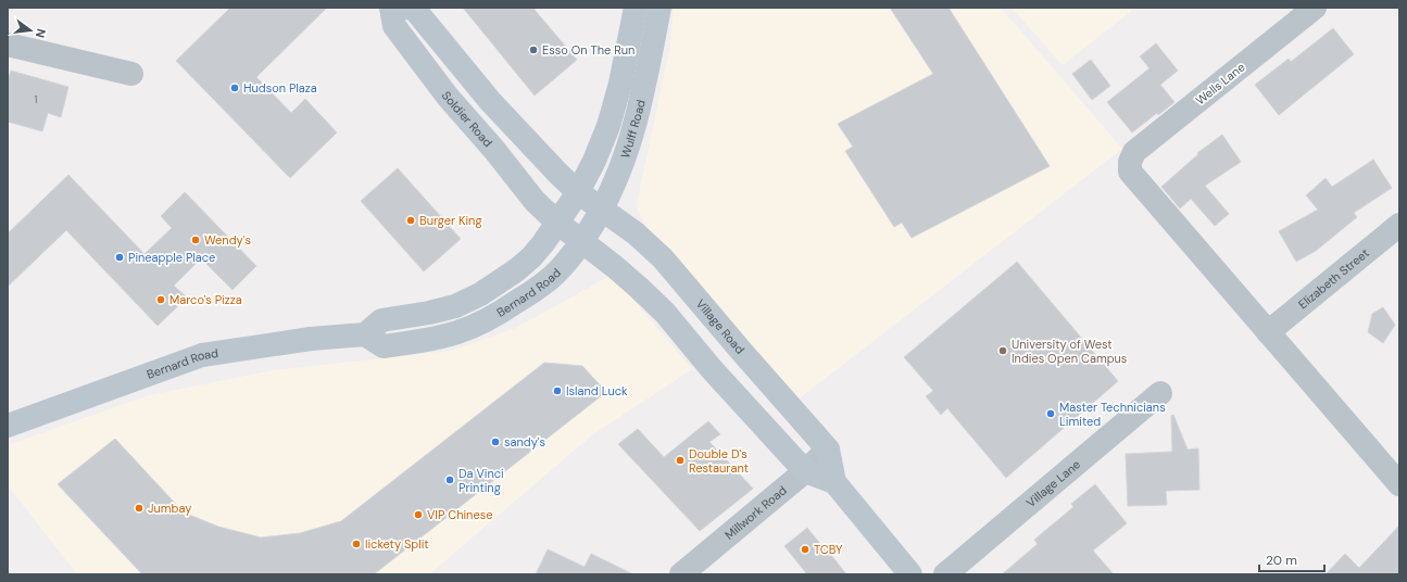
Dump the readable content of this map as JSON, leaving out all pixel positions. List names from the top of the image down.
{
  "streets": {
    "main road": [
      "Soldier Road",
      "Wulff Road",
      "Bernard Road",
      "Village Road"
    ],
    "street": [
      "Wells Lane",
      "Elizabeth Street",
      "Village Lane",
      "Millwork Road"
    ]
  },
  "crossings": [
    ["Wells Lane", "Elizabeth Street"],
    ["Soldier Road", "Wulff Road"],
    ["Soldier Road", "Bernard Road"],
    ["Wulff Road", "Bernard Road"],
    ["Wulff Road", "Village Road"],
    ["Village Road", "Millwork Road"]
  ],
  "places": [
    "Esso On The Run",
    "Hudson Plaza",
    "Burger King",
    "Wendy's",
    "Pineapple Place",
    "Marco's Pizza",
    "University of West Indies Open Campus",
    "Island Luck",
    "Master Technicians Limited",
    "sandy's",
    "Double D's Restaurant",
    "Da Vinci Printing",
    "Jumbay",
    "VIP Chinese",
    "lickety Split",
    "TCBY"
  ],
  "house_numbers": ["1"],
  "scale_bar": "20 m",
  "north": "right"
}
